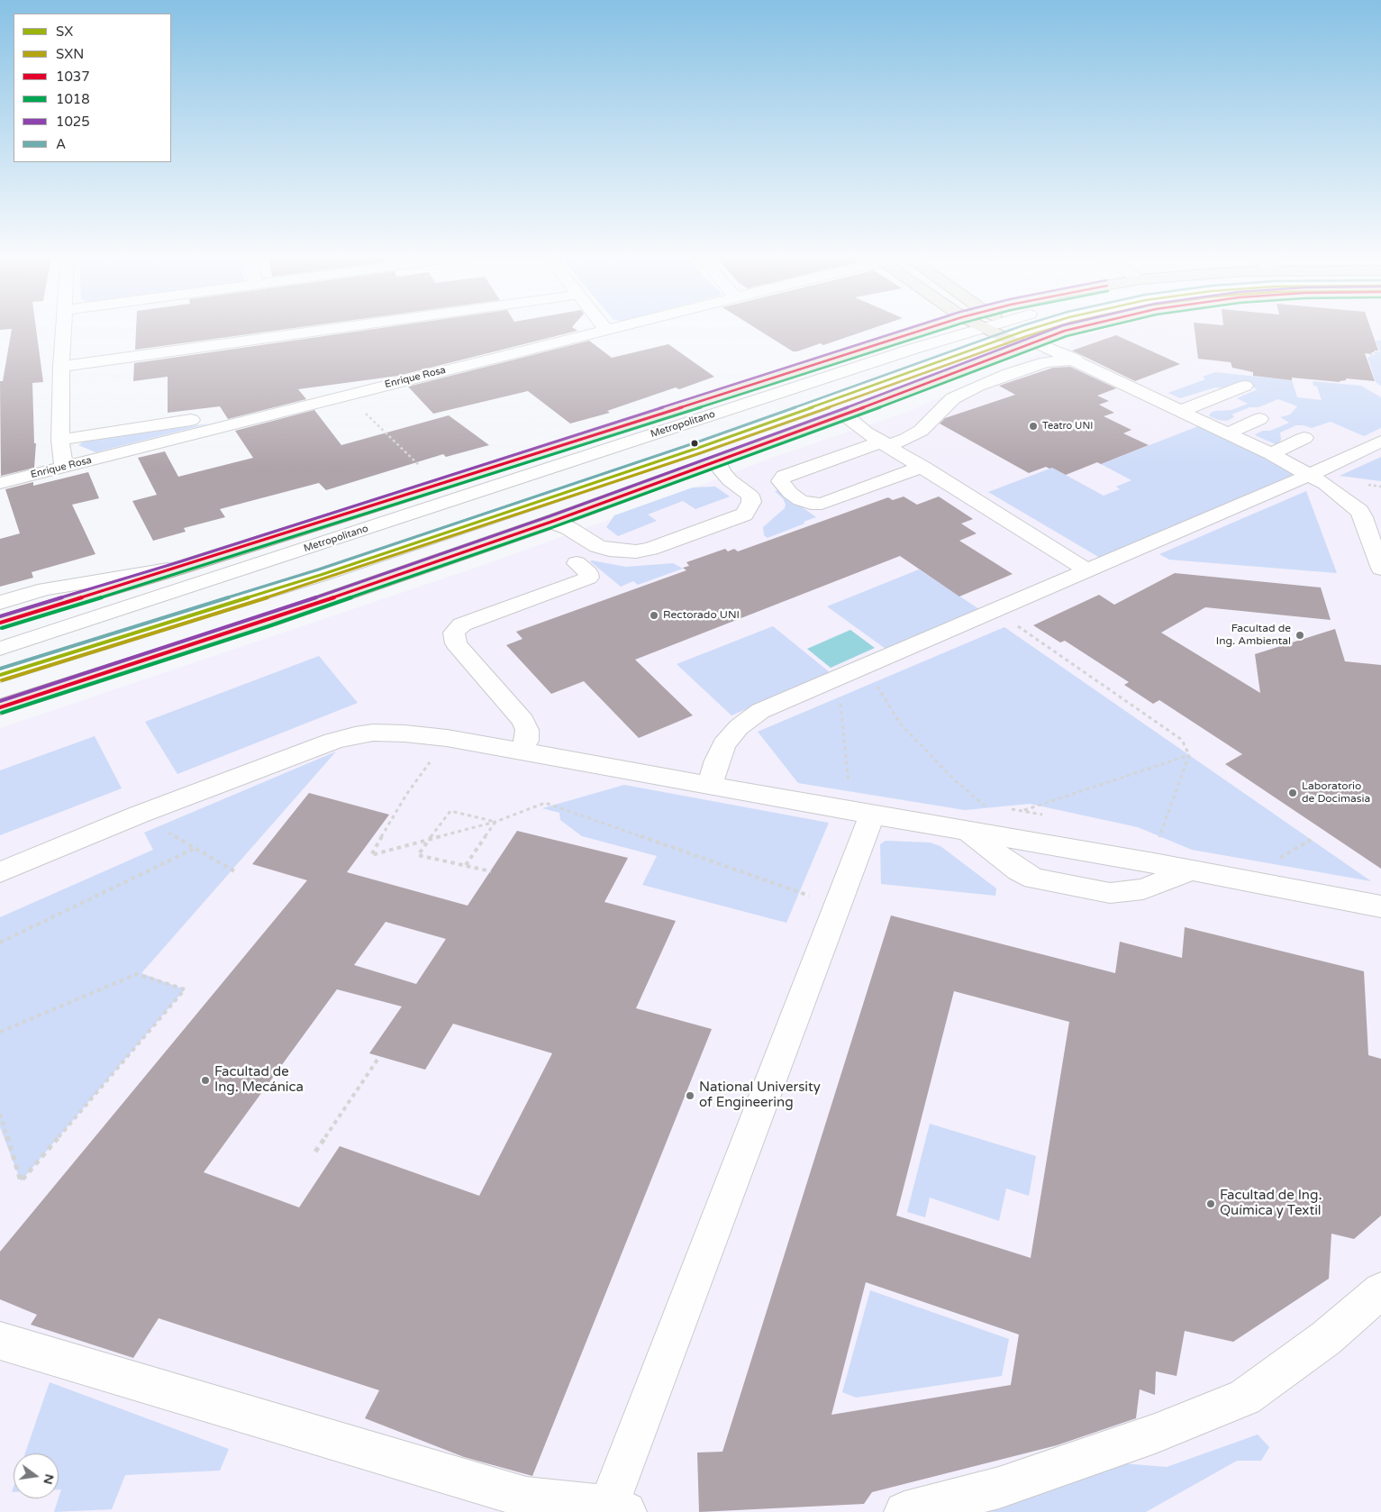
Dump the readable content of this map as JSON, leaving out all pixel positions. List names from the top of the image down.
{
  "streets": {
    "street": ["Enrique Rosa", "Metropolitano"]
  },
  "places": [
    "Teatro UNI",
    "Rectorado UNI",
    "Facultad de Ing. Ambiental",
    "Laboratorio de Docimasia",
    "Facultad de Ing. Mecánica",
    "National University of Engineering",
    "Facultad de Ing. Química y Textil"
  ],
  "lines": [
    "transit line SX",
    "transit line SXN",
    "transit line 1037",
    "transit line 1018",
    "transit line 1025",
    "transit line A"
  ],
  "legend": [
    "SX",
    "SXN",
    "1037",
    "1018",
    "1025",
    "A"
  ],
  "north": "right"
}
